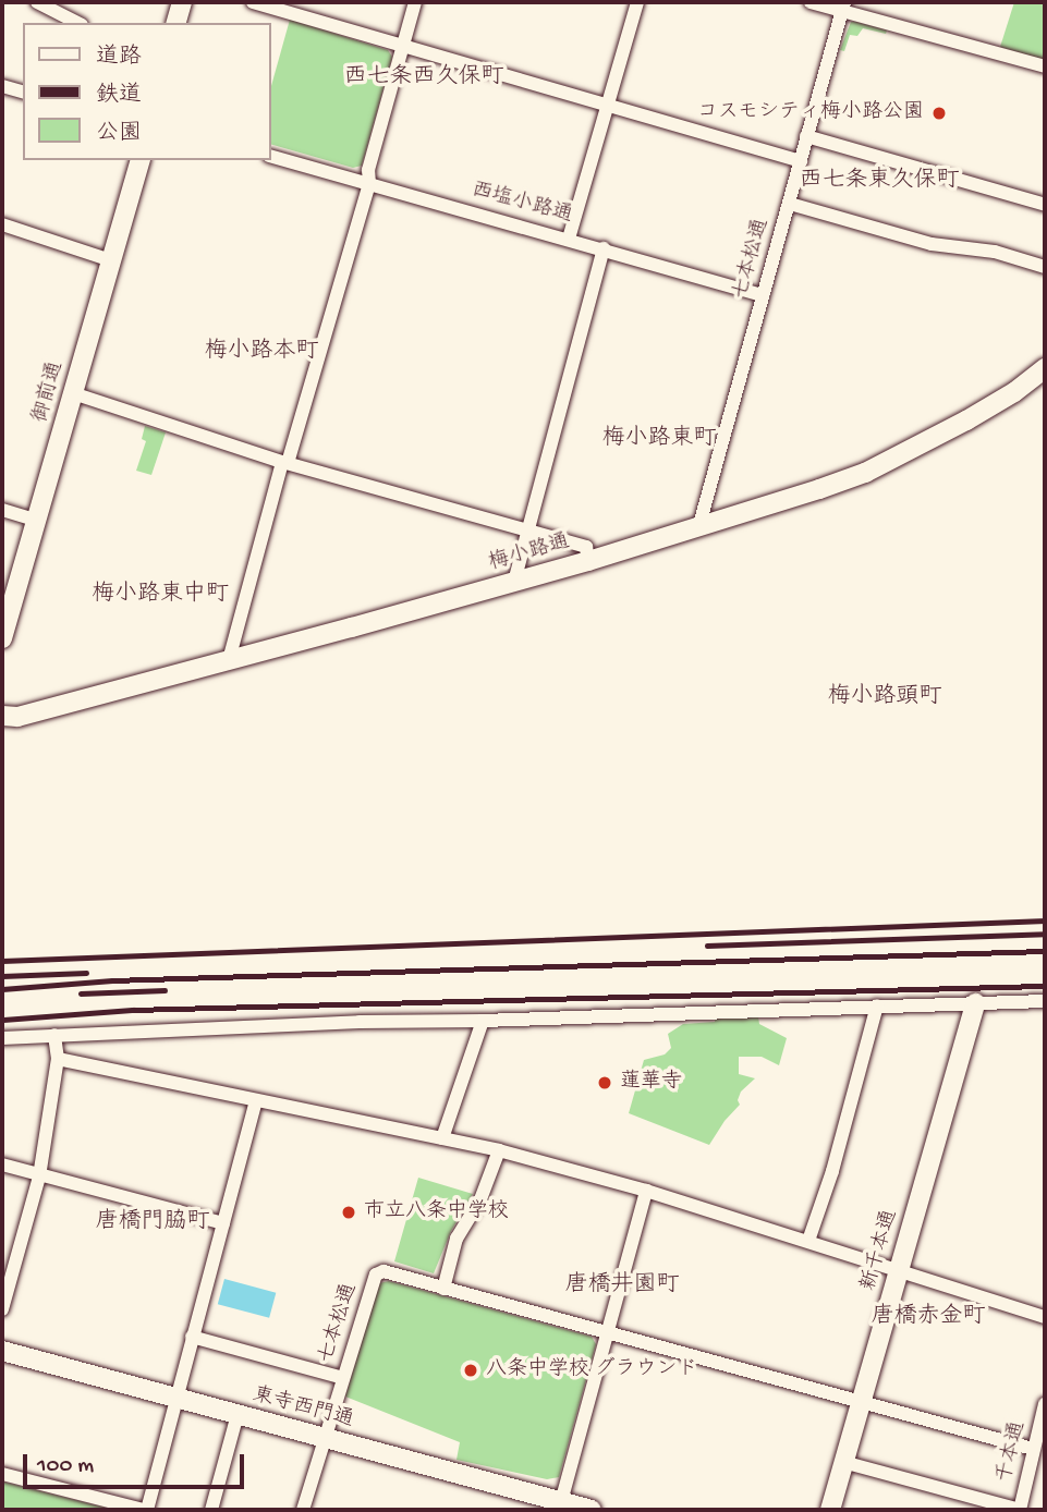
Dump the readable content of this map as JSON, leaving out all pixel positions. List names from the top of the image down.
{
  "streets": {
    "street": [
      "西塩小路通",
      "七本松通",
      "御前通",
      "梅小路通",
      "新千本通",
      "東寺西門通",
      "千本通"
    ]
  },
  "crossings": [
    ["西塩小路通", "七本松通"],
    ["七本松通", "梅小路通"],
    ["七本松通", "東寺西門通"]
  ],
  "districts": [
    "西七条西久保町",
    "西七条東久保町",
    "梅小路本町",
    "梅小路東町",
    "梅小路東中町",
    "梅小路頭町",
    "唐橋門脇町",
    "唐橋井園町",
    "唐橋赤金町"
  ],
  "places": [
    "コスモシティ梅小路公園",
    "蓮華寺",
    "市立八条中学校",
    "八条中学校 グラウンド"
  ],
  "legend": ["道路", "鉄道", "公園"],
  "scale_bar": "100 m"
}
